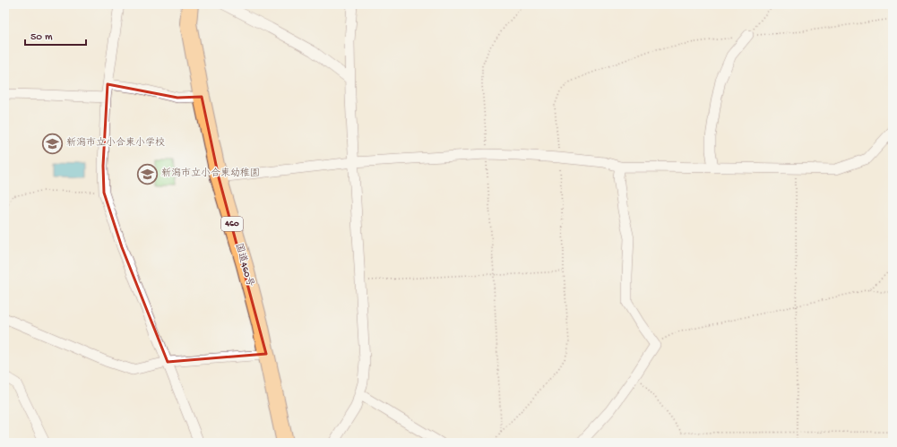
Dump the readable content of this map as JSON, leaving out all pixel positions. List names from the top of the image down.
{
  "streets": {
    "highway": ["460", "国道460号"]
  },
  "places": {
    "school or university": ["新潟市立小合東小学校", "新潟市立小合東幼稚園"]
  },
  "scale_bar": "50 m"
}
